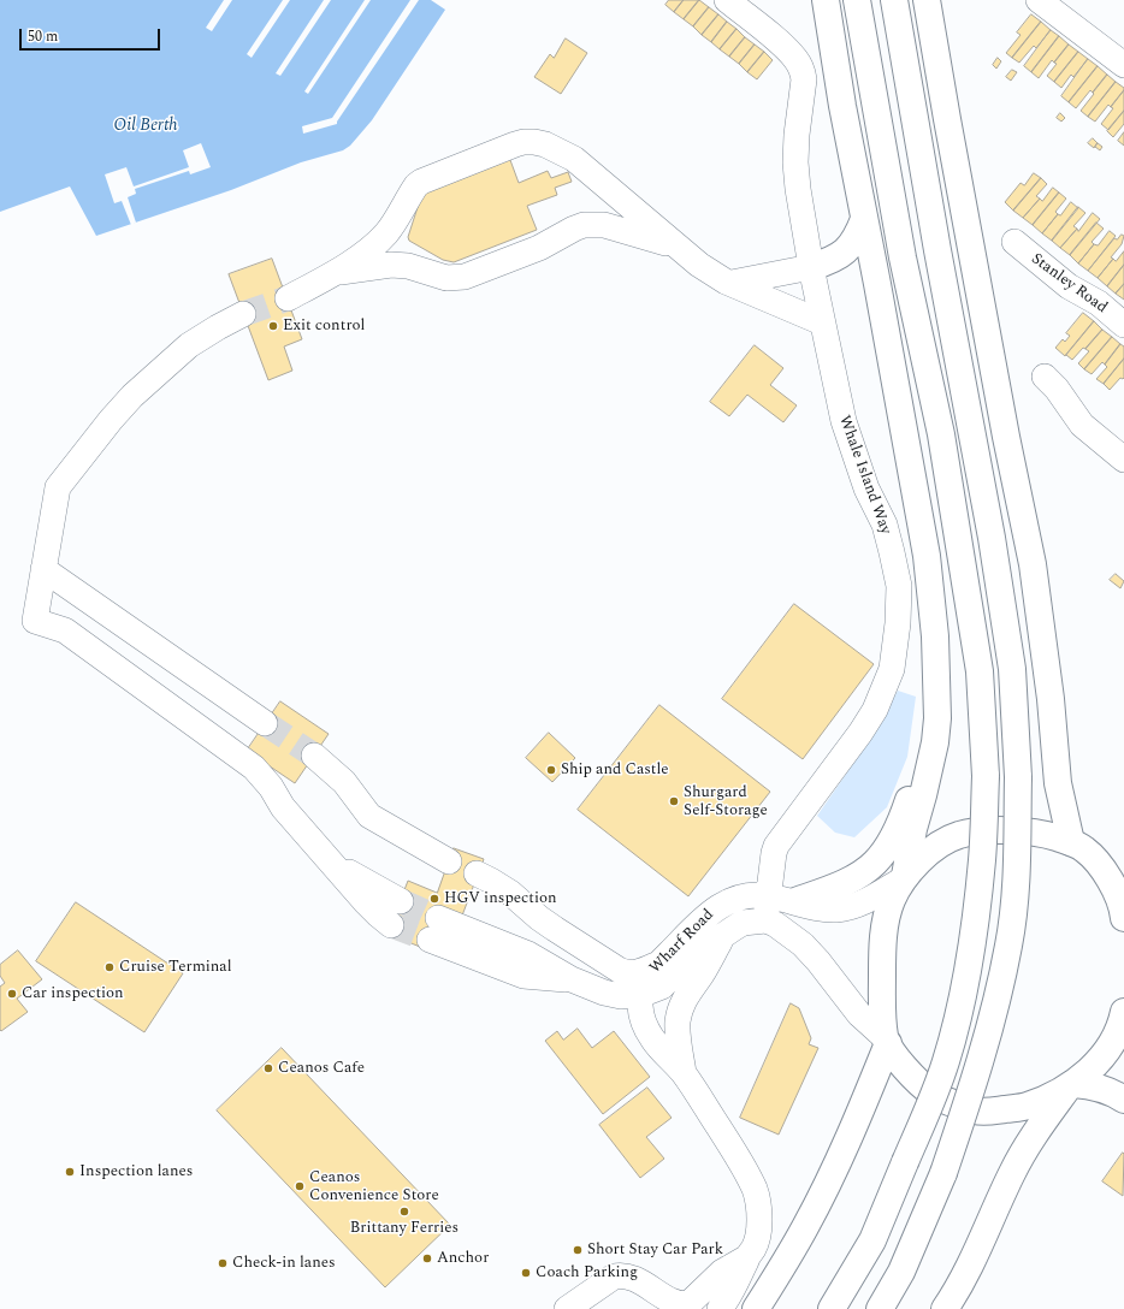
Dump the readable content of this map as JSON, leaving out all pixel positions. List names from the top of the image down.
{
  "streets": {
    "street": ["Stanley Road", "Whale Island Way", "Wharf Road"]
  },
  "crossings": [
    ["Whale Island Way", "Wharf Road"]
  ],
  "water": ["Oil Berth"],
  "places": [
    "Exit control",
    "Ship and Castle",
    "Shurgard Self-Storage",
    "HGV inspection",
    "Cruise Terminal",
    "Car inspection",
    "Ceanos Cafe",
    "Inspection lanes",
    "Ceanos Convenience Store",
    "Brittany Ferries",
    "Short Stay Car Park",
    "Anchor",
    "Check-in lanes",
    "Coach Parking"
  ],
  "scale_bar": "50 m"
}
